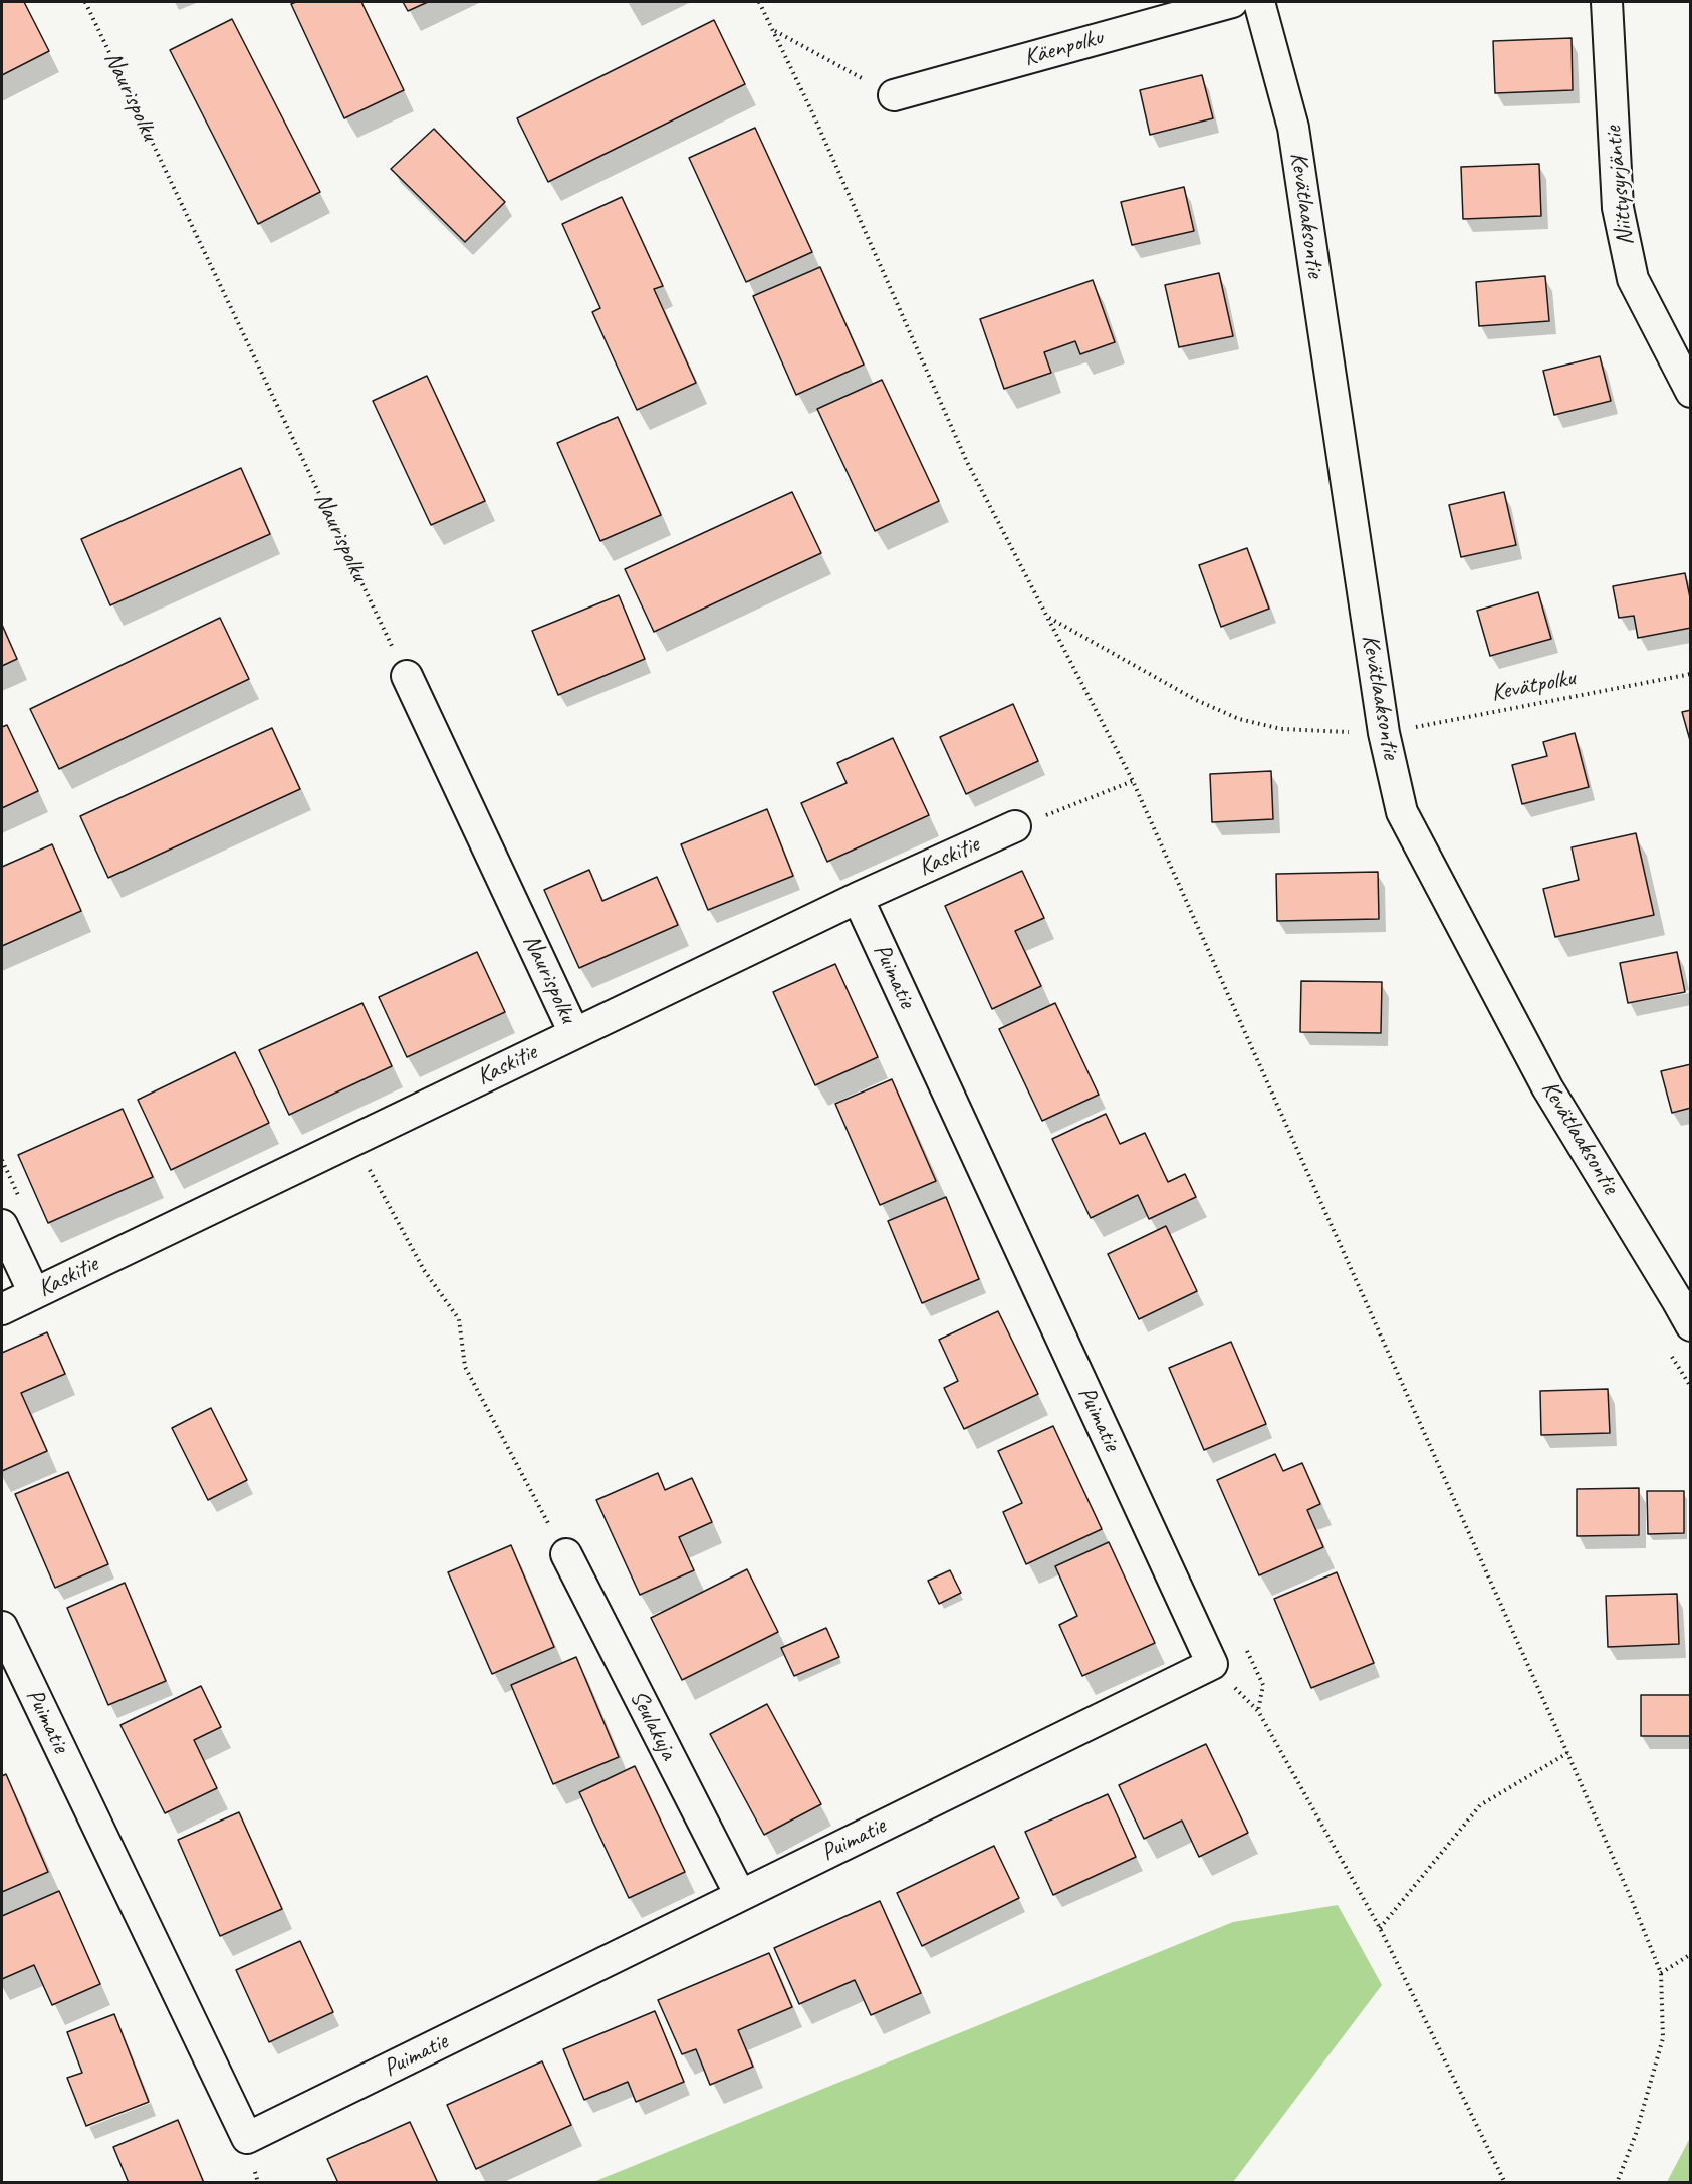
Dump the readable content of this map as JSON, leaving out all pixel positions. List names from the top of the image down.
{
  "streets": {
    "street": [
      "Käenpolku",
      "Naurispolku",
      "Niittysyrjäntie",
      "Kevätlaaksontie",
      "Kaskitie",
      "Puimatie",
      "Seulakuja"
    ],
    "path": ["Kevätpolku"]
  },
  "crossings": [
    ["Naurispolku", "Kaskitie"],
    ["Kevätlaaksontie", "Kevätpolku"],
    ["Kaskitie", "Puimatie"],
    ["Puimatie", "Seulakuja"]
  ]
}
